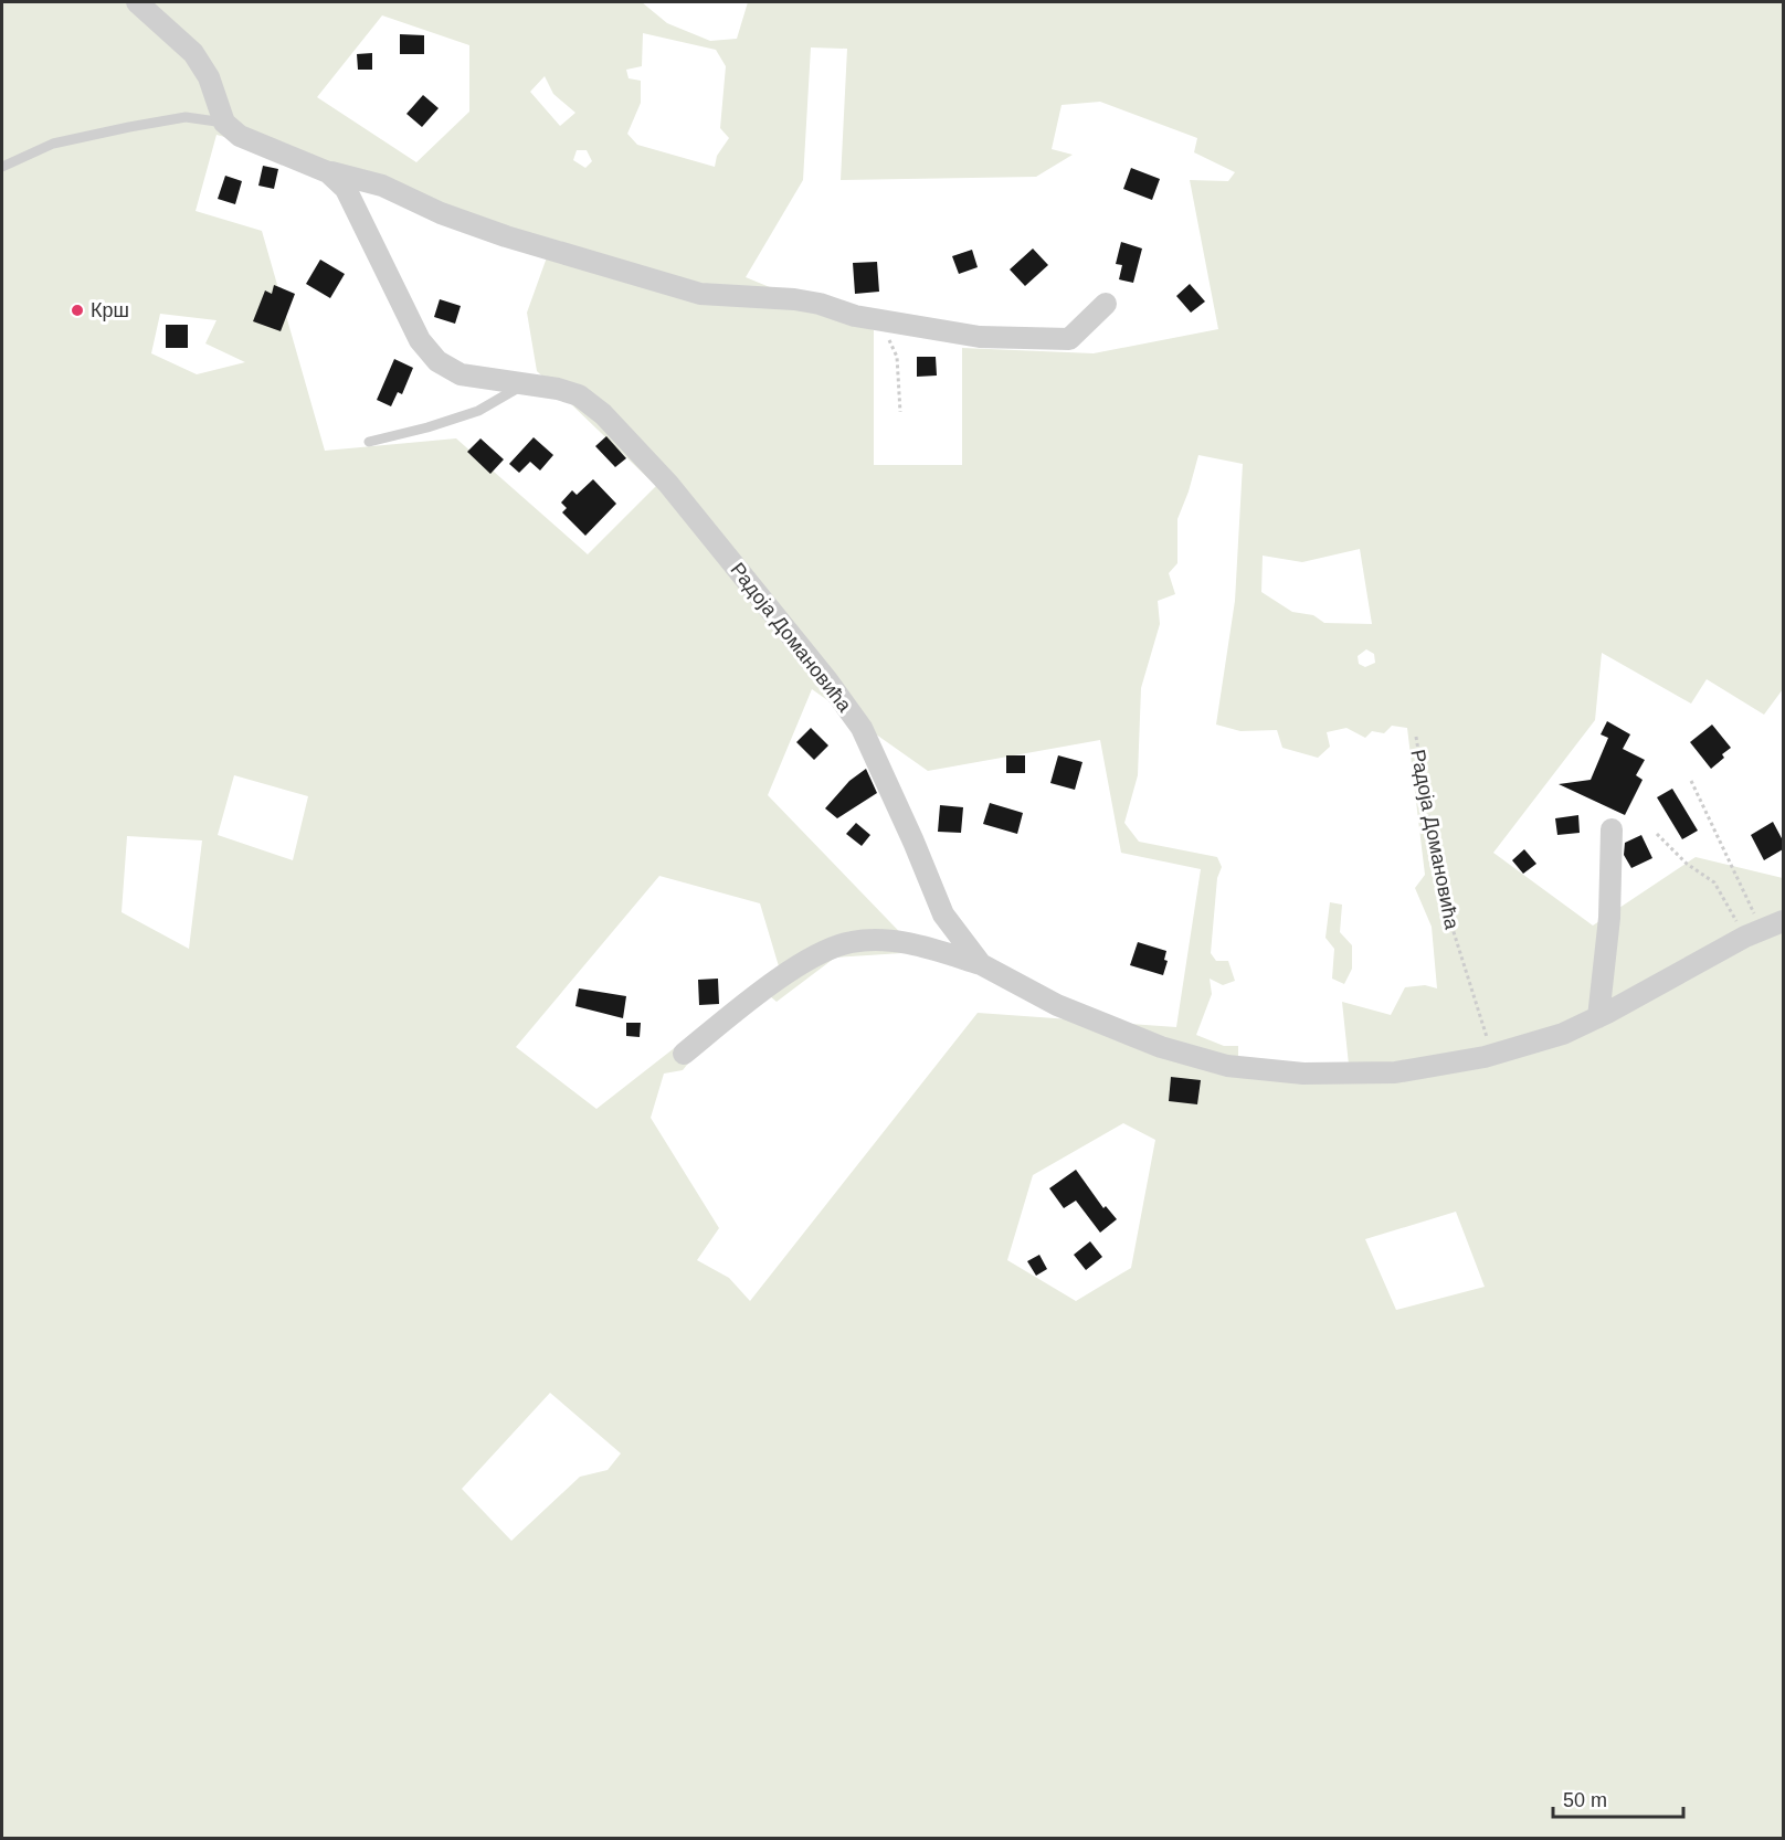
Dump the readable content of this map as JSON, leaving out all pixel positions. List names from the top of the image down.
{
  "streets": {
    "street": ["Радоја Домановића"]
  },
  "places": ["Крш"],
  "scale_bar": "50 m"
}
